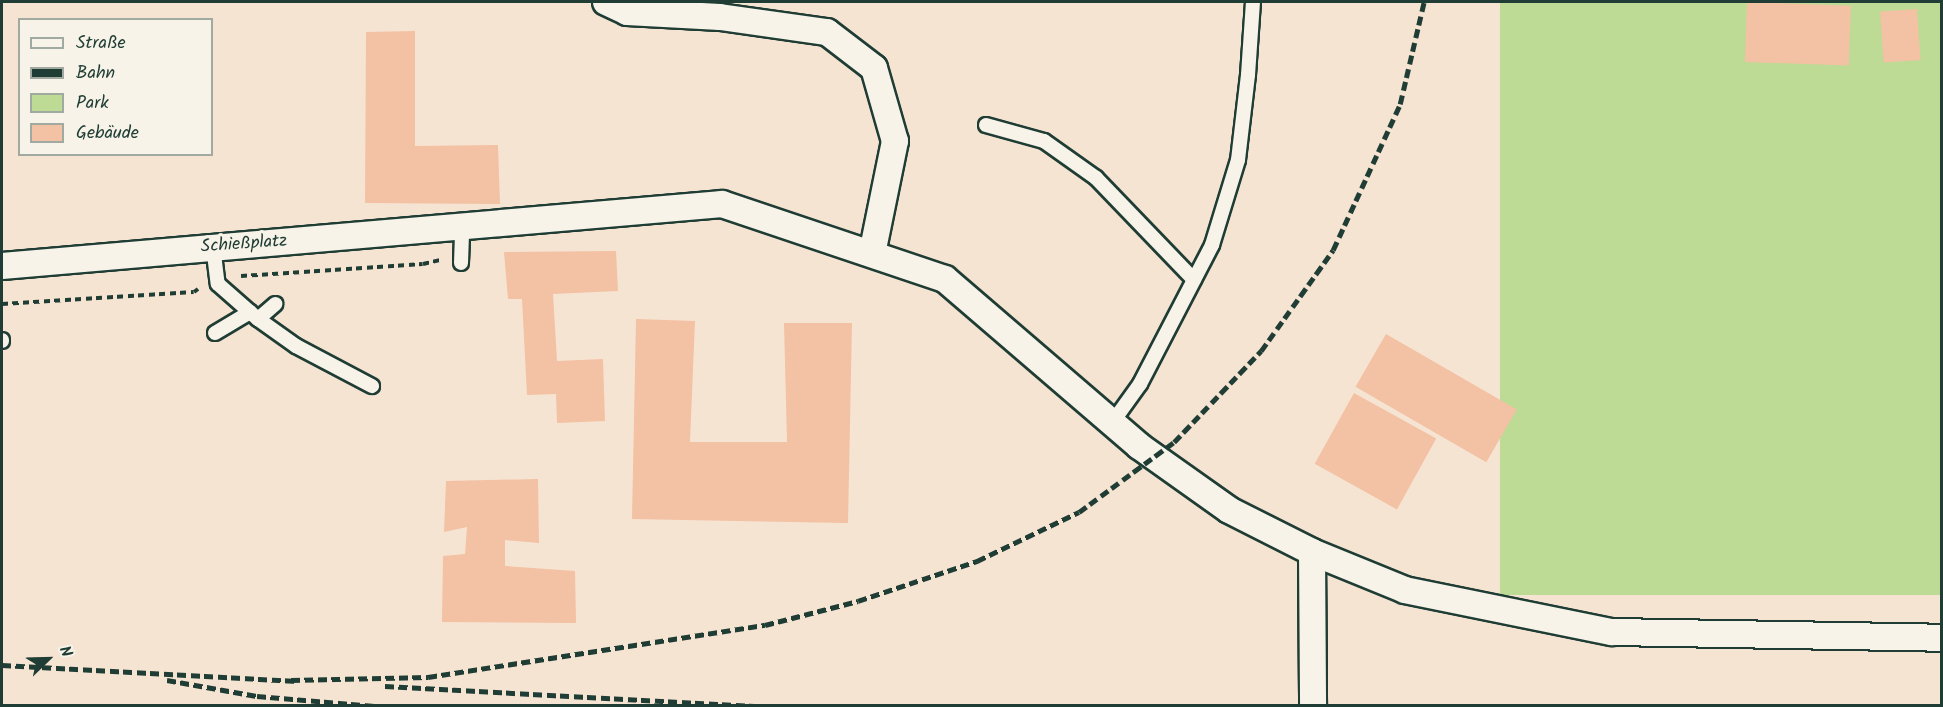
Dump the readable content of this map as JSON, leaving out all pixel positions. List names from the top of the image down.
{
  "streets": {
    "street": ["Schießplatz"]
  },
  "legend": [
    "Straße",
    "Bahn",
    "Park",
    "Gebäude"
  ],
  "north": "top right"
}
